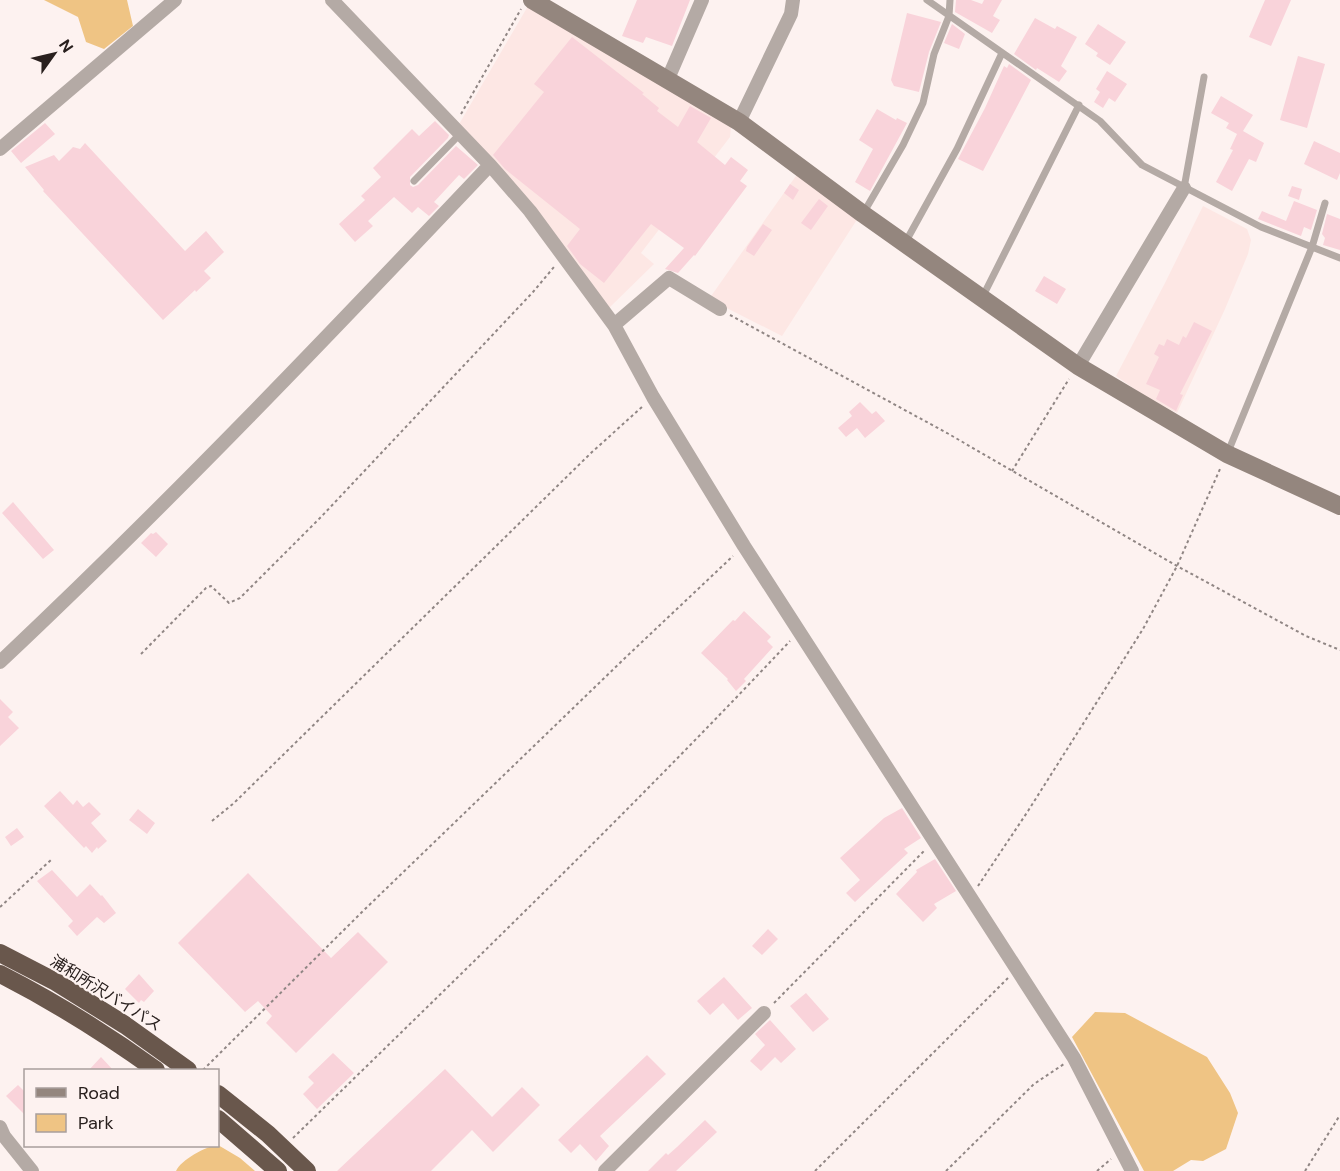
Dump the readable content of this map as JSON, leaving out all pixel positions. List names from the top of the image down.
{
  "streets": {
    "highway": ["浦和所沢バイパス"]
  },
  "legend": ["Road", "Park"],
  "north": "top right"
}
